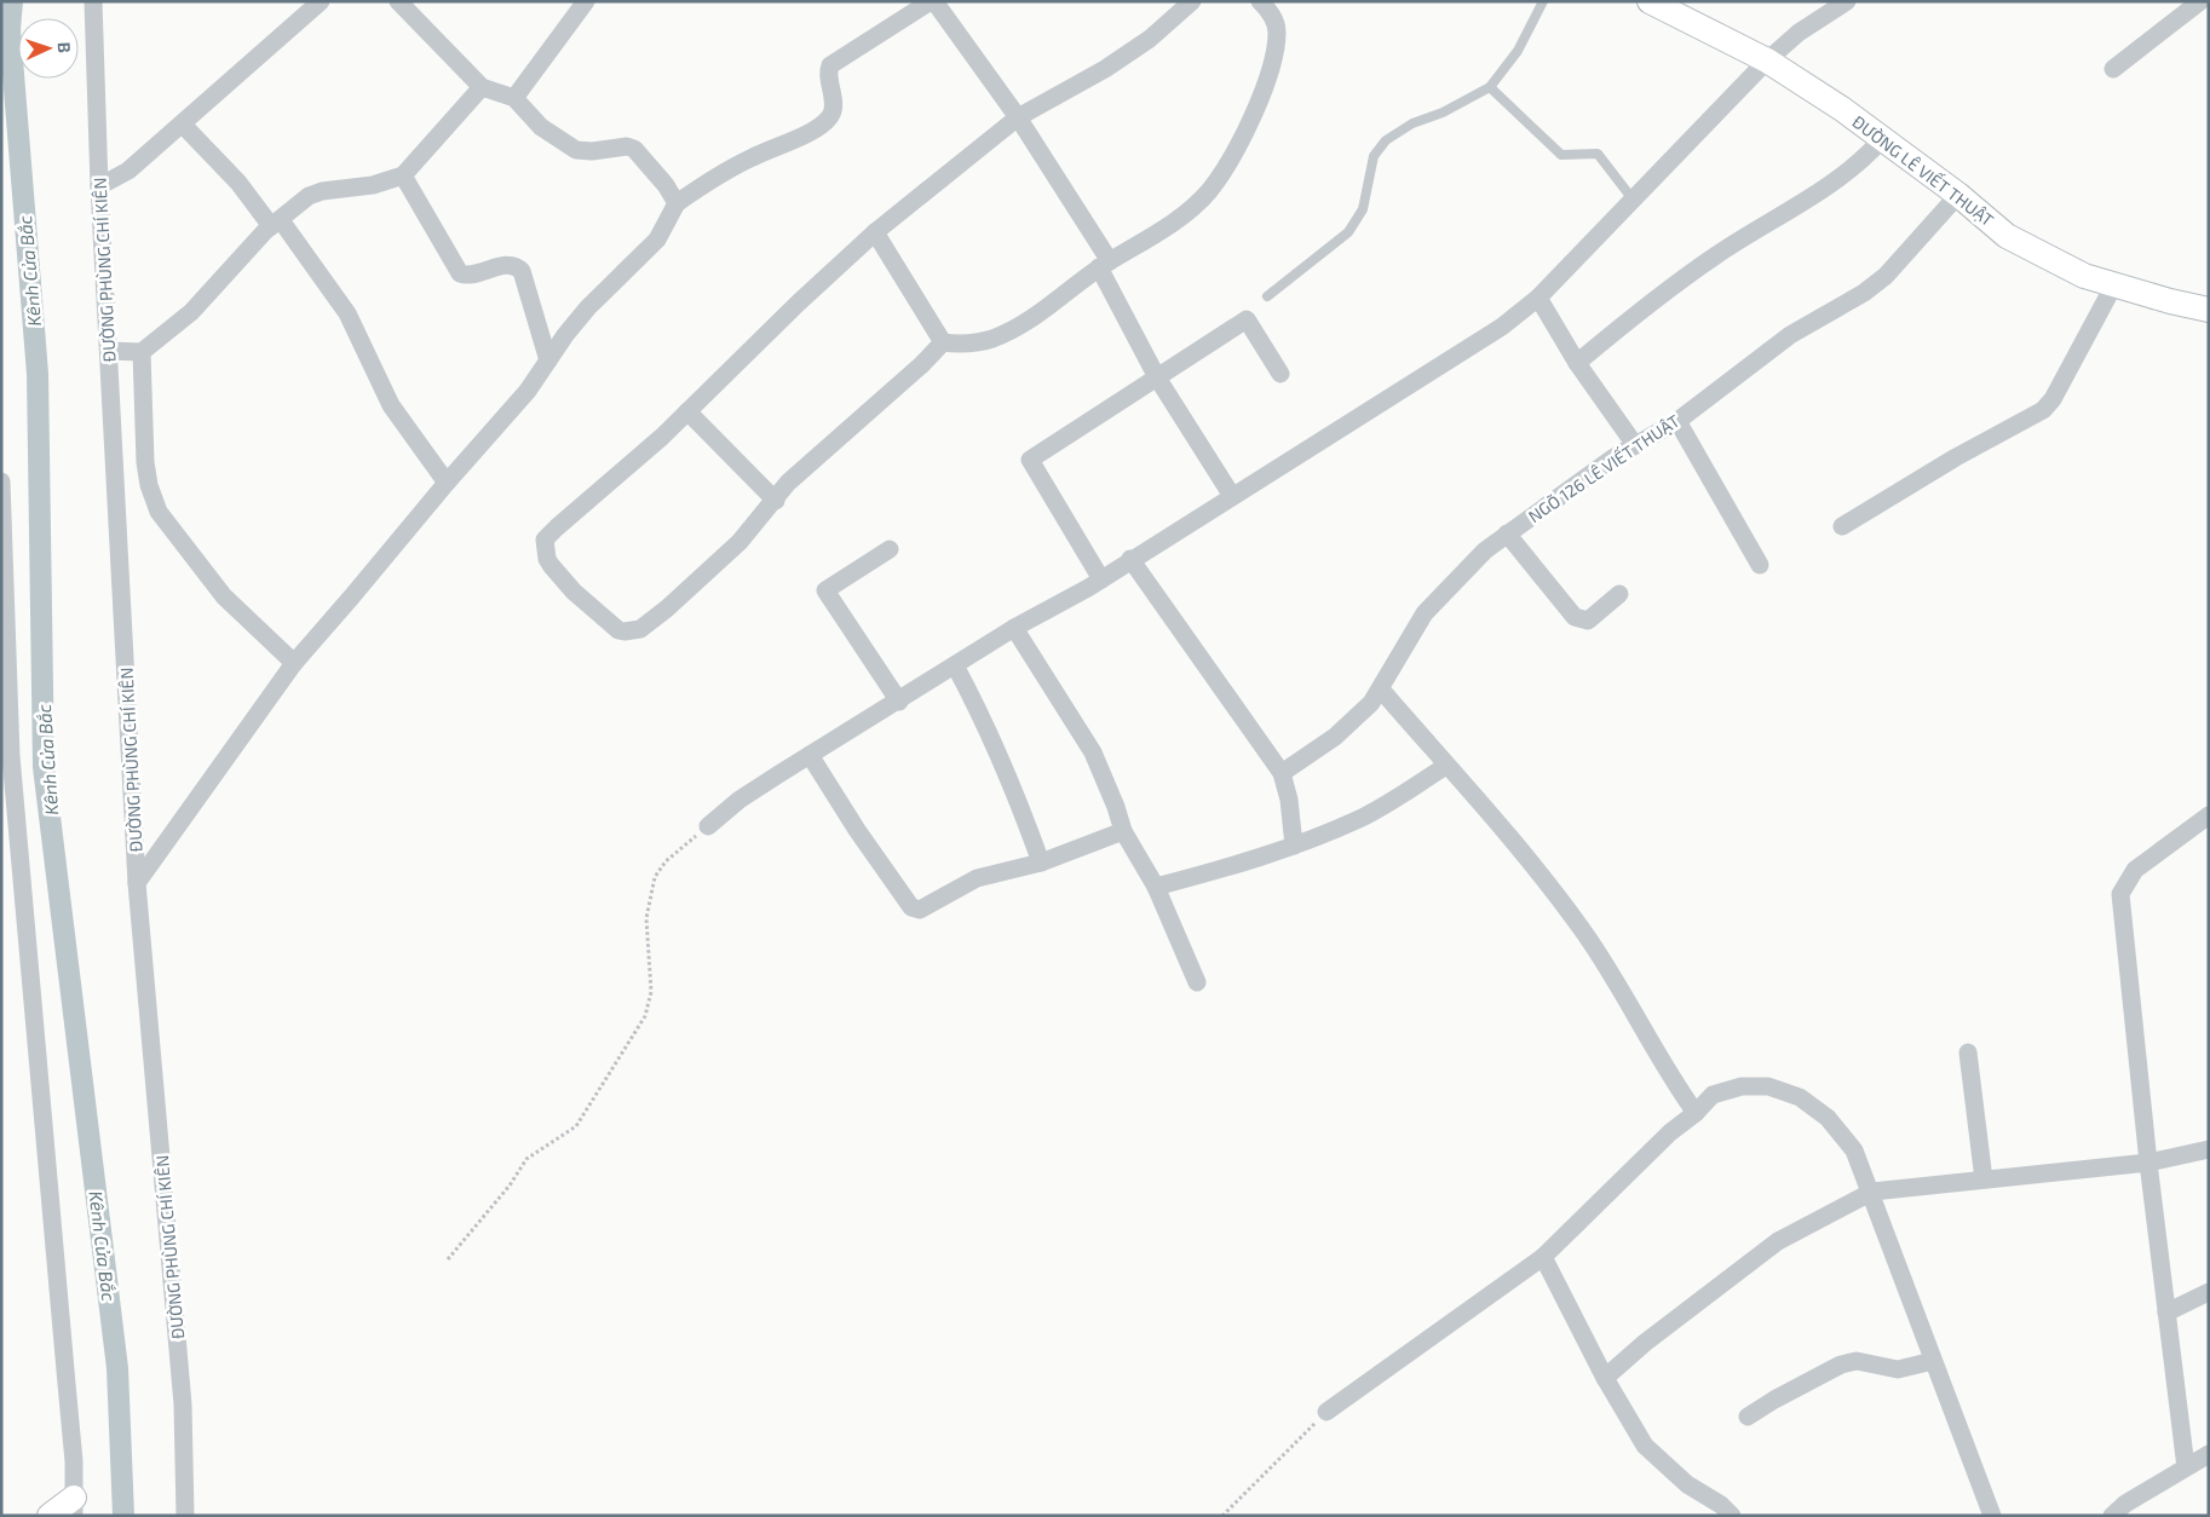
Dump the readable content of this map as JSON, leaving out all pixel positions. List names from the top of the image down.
{
  "streets": {
    "main road": ["ĐƯỜNG LÊ VIẾT THUẬT"],
    "street": ["ĐƯỜNG PHÙNG CHÍ KIÊN", "NGÕ 126 LÊ VIẾT THUẬT"]
  },
  "crossings": [
    ["ĐƯỜNG LÊ VIẾT THUẬT", "NGÕ 126 LÊ VIẾT THUẬT"]
  ],
  "water": ["Kênh Cửa Bắc"],
  "north": "right"
}
